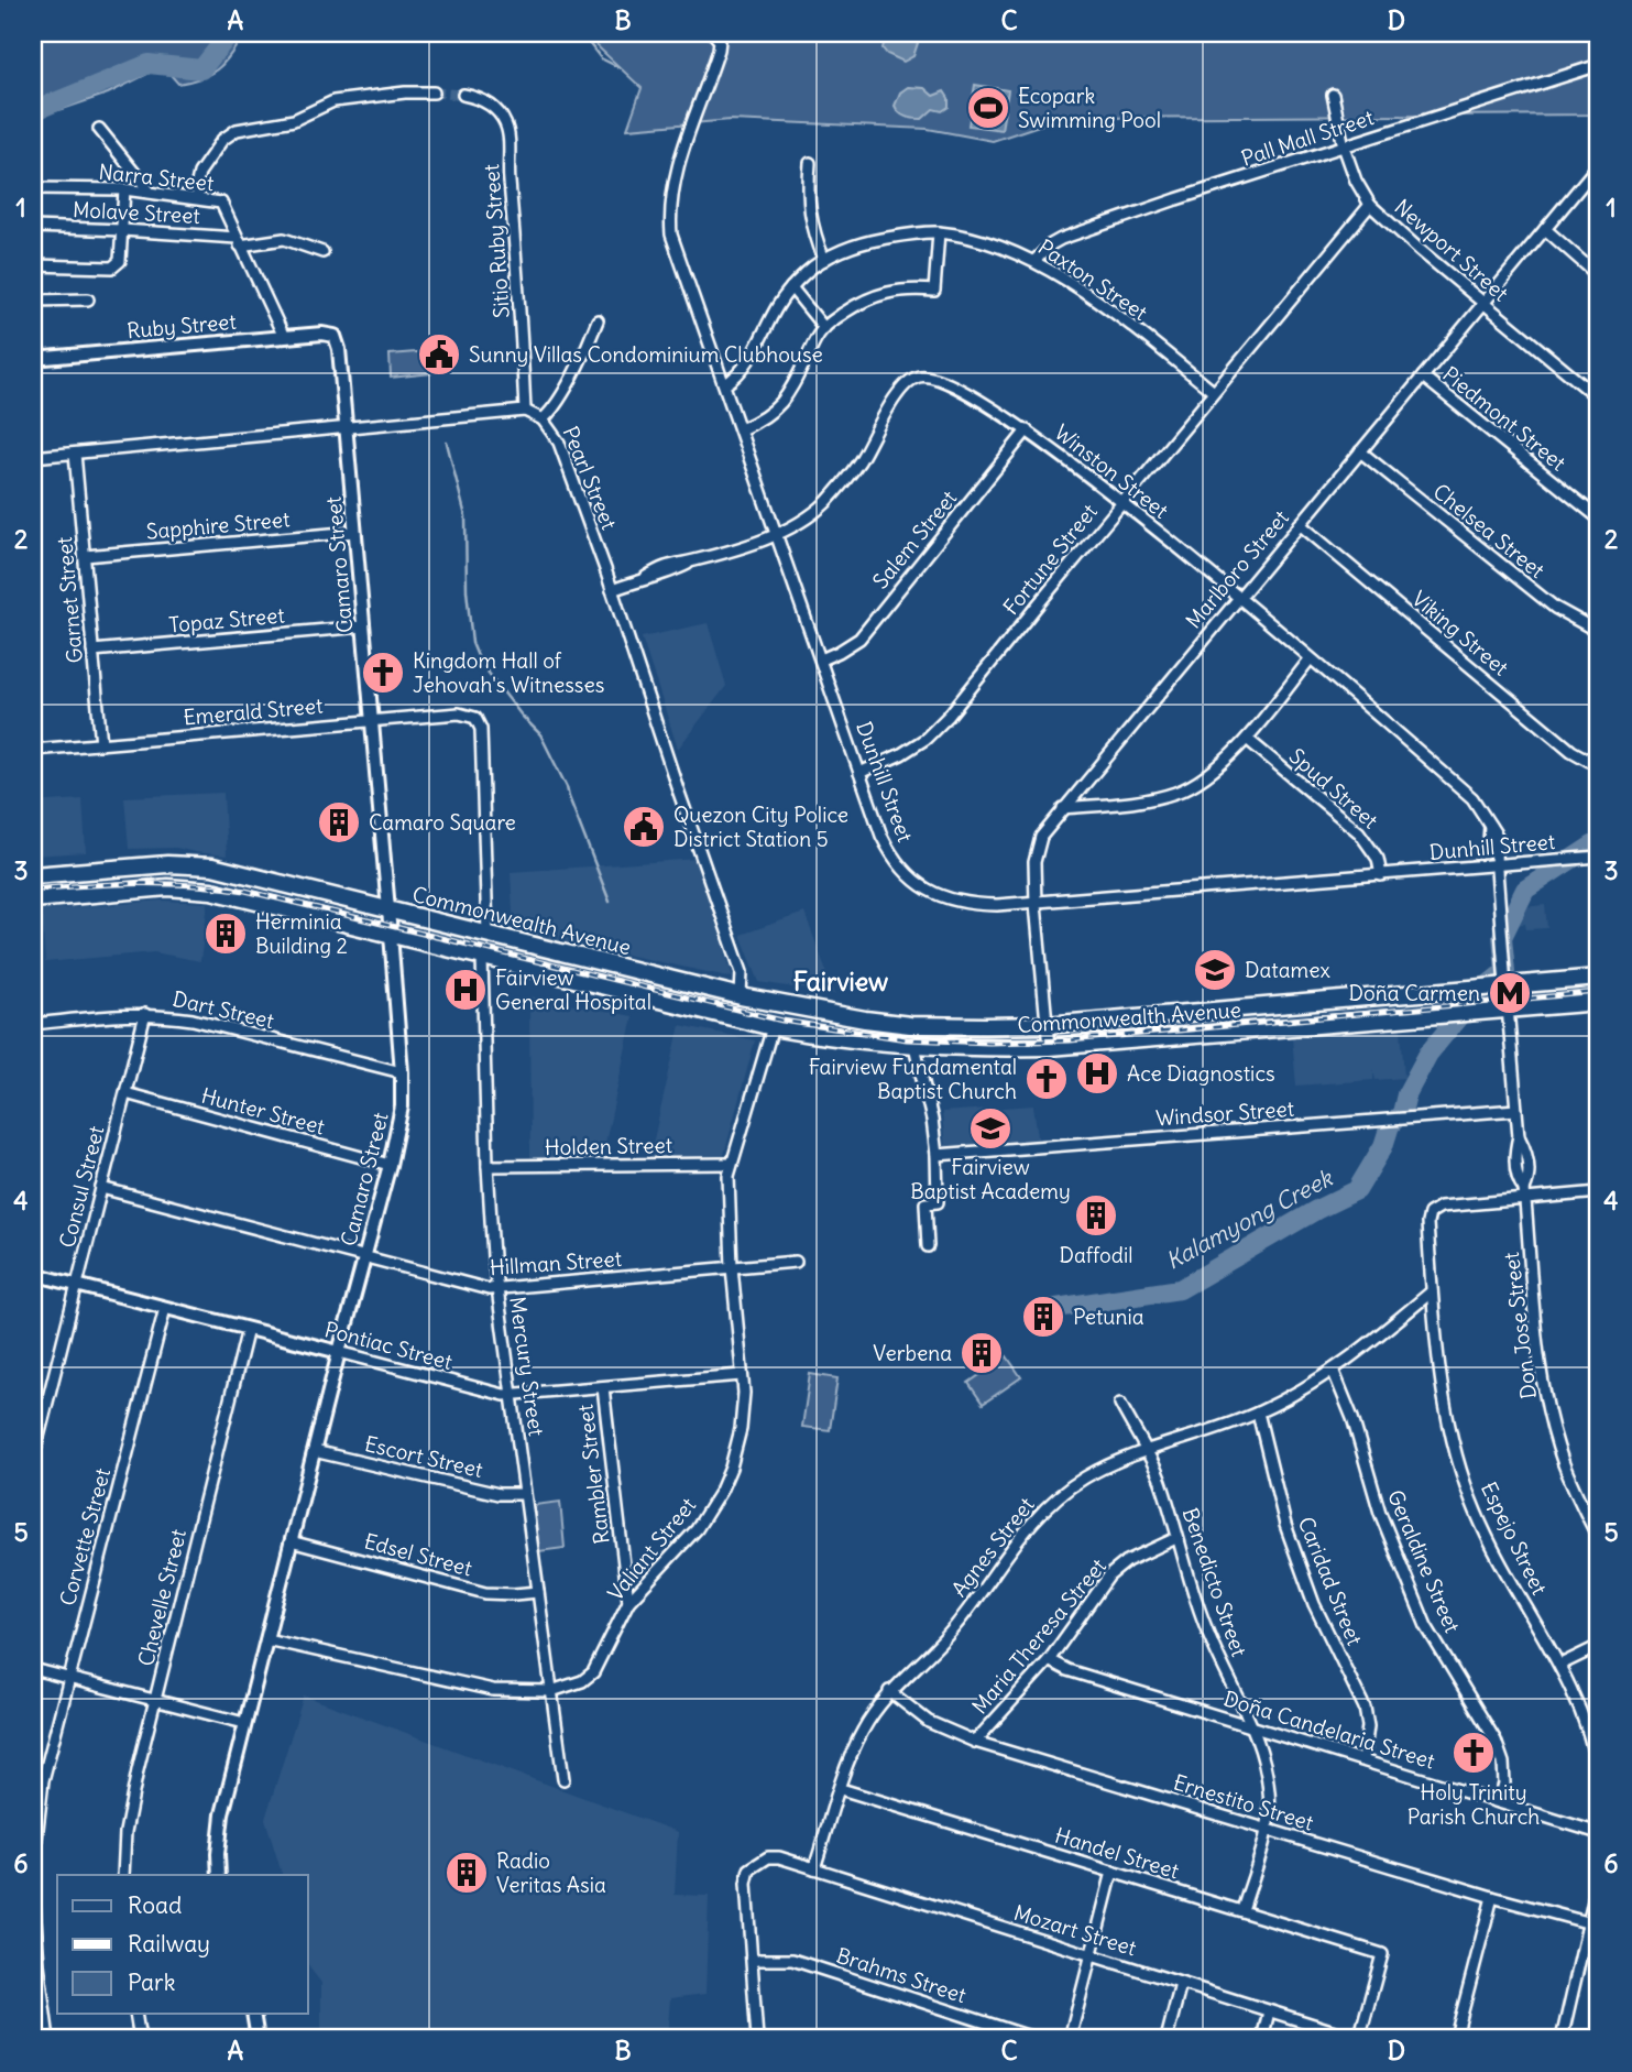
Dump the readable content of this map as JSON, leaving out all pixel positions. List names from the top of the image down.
{
  "streets": {
    "main road": ["Commonwealth Avenue"],
    "street": [
      "Pall Mall Street",
      "Narra Street",
      "Molave Street",
      "Sitio Ruby Street",
      "Newport Street",
      "Paxton Street",
      "Ruby Street",
      "Piedmont Street",
      "Winston Street",
      "Pearl Street",
      "Sapphire Street",
      "Chelsea Street",
      "Salem Street",
      "Fortune Street",
      "Camaro Street",
      "Marlboro Street",
      "Garnet Street",
      "Topaz Street",
      "Viking Street",
      "Emerald Street",
      "Dunhill Street",
      "Spud Street",
      "Dart Street",
      "Hunter Street",
      "Windsor Street",
      "Holden Street",
      "Consul Street",
      "Hillman Street",
      "Don Jose Street",
      "Pontiac Street",
      "Mercury Street",
      "Escort Street",
      "Rambler Street",
      "Corvette Street",
      "Espejo Street",
      "Agnes Street",
      "Valiant Street",
      "Edsel Street",
      "Geraldine Street",
      "Caridad Street",
      "Benedicto Street",
      "Chevelle Street",
      "Maria Theresa Street",
      "Doña Candelaria Street",
      "Ernestito Street",
      "Handel Street",
      "Mozart Street",
      "Brahms Street"
    ]
  },
  "crossings": [
    ["Pall Mall Street", "Newport Street"],
    ["Pall Mall Street", "Paxton Street"],
    ["Narra Street", "Molave Street"],
    ["Narra Street", "Ruby Street"],
    ["Sitio Ruby Street", "Pearl Street"],
    ["Newport Street", "Fortune Street"],
    ["Newport Street", "Marlboro Street"],
    ["Paxton Street", "Fortune Street"],
    ["Paxton Street", "Dunhill Street"],
    ["Ruby Street", "Camaro Street"],
    ["Piedmont Street", "Marlboro Street"],
    ["Winston Street", "Pearl Street"],
    ["Winston Street", "Salem Street"],
    ["Winston Street", "Fortune Street"],
    ["Winston Street", "Marlboro Street"],
    ["Winston Street", "Dunhill Street"],
    ["Winston Street", "Commonwealth Avenue"],
    ["Pearl Street", "Commonwealth Avenue"],
    ["Sapphire Street", "Camaro Street"],
    ["Sapphire Street", "Garnet Street"],
    ["Chelsea Street", "Marlboro Street"],
    ["Salem Street", "Dunhill Street"],
    ["Fortune Street", "Dunhill Street"],
    ["Camaro Street", "Topaz Street"],
    ["Camaro Street", "Emerald Street"],
    ["Camaro Street", "Commonwealth Avenue"],
    ["Camaro Street", "Dart Street"],
    ["Camaro Street", "Hunter Street"],
    ["Camaro Street", "Hillman Street"],
    ["Camaro Street", "Pontiac Street"],
    ["Camaro Street", "Escort Street"],
    ["Camaro Street", "Valiant Street"],
    ["Camaro Street", "Edsel Street"],
    ["Marlboro Street", "Viking Street"],
    ["Marlboro Street", "Dunhill Street"],
    ["Marlboro Street", "Commonwealth Avenue"],
    ["Garnet Street", "Topaz Street"],
    ["Garnet Street", "Emerald Street"],
    ["Emerald Street", "Commonwealth Avenue"],
    ["Dunhill Street", "Spud Street"],
    ["Commonwealth Avenue", "Don Jose Street"],
    ["Commonwealth Avenue", "Mercury Street"],
    ["Commonwealth Avenue", "Valiant Street"],
    ["Dart Street", "Consul Street"],
    ["Hunter Street", "Consul Street"],
    ["Windsor Street", "Don Jose Street"],
    ["Holden Street", "Mercury Street"],
    ["Holden Street", "Valiant Street"],
    ["Consul Street", "Hillman Street"],
    ["Consul Street", "Pontiac Street"],
    ["Hillman Street", "Mercury Street"],
    ["Hillman Street", "Valiant Street"],
    ["Don Jose Street", "Espejo Street"],
    ["Pontiac Street", "Mercury Street"],
    ["Pontiac Street", "Rambler Street"],
    ["Pontiac Street", "Corvette Street"],
    ["Pontiac Street", "Valiant Street"],
    ["Pontiac Street", "Chevelle Street"],
    ["Mercury Street", "Escort Street"],
    ["Mercury Street", "Valiant Street"],
    ["Mercury Street", "Edsel Street"],
    ["Rambler Street", "Valiant Street"],
    ["Espejo Street", "Agnes Street"],
    ["Agnes Street", "Geraldine Street"],
    ["Agnes Street", "Caridad Street"],
    ["Agnes Street", "Benedicto Street"],
    ["Agnes Street", "Ernestito Street"],
    ["Agnes Street", "Handel Street"],
    ["Agnes Street", "Mozart Street"],
    ["Geraldine Street", "Doña Candelaria Street"],
    ["Caridad Street", "Doña Candelaria Street"],
    ["Benedicto Street", "Maria Theresa Street"],
    ["Benedicto Street", "Doña Candelaria Street"],
    ["Benedicto Street", "Ernestito Street"],
    ["Benedicto Street", "Handel Street"],
    ["Maria Theresa Street", "Doña Candelaria Street"],
    ["Maria Theresa Street", "Ernestito Street"],
    ["Handel Street", "Mozart Street"],
    ["Mozart Street", "Brahms Street"]
  ],
  "districts": ["Fairview"],
  "water": ["Kalamyong Creek"],
  "places": {
    "sports": ["Ecopark Swimming Pool"],
    "public building": ["Sunny Villas Condominium Clubhouse", "Quezon City Police District Station 5"],
    "church": ["Kingdom Hall of Jehovah's Witnesses", "Fairview Fundamental Baptist Church", "Holy Trinity Parish Church"],
    "building": [
      "Camaro Square",
      "Herminia Building 2",
      "Daffodil",
      "Petunia",
      "Verbena",
      "Radio Veritas Asia"
    ],
    "school or university": ["Datamex", "Fairview Baptist Academy"],
    "hospital": ["Fairview General Hospital", "Ace Diagnostics"],
    "metro station": ["Doña Carmen"]
  },
  "legend": ["Road", "Railway", "Park"],
  "grid": {
    "columns": [
      "A",
      "B",
      "C",
      "D"
    ],
    "rows": [
      "1",
      "2",
      "3",
      "4",
      "5",
      "6"
    ]
  }
}
